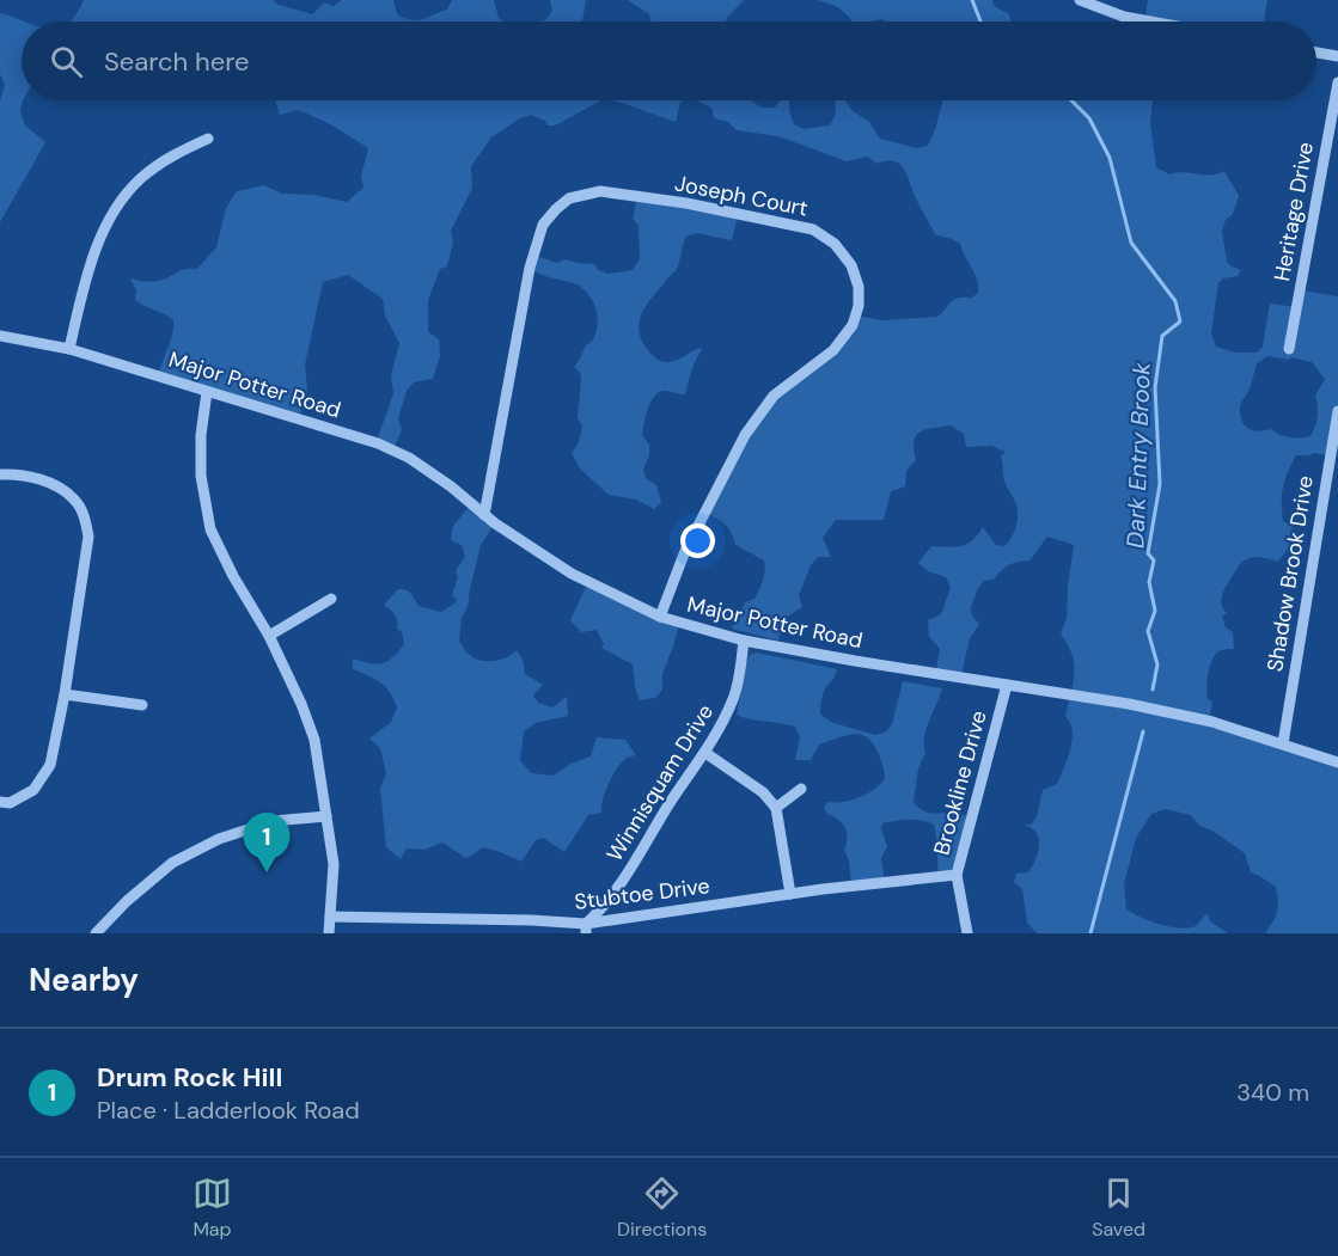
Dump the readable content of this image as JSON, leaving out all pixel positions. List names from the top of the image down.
{
  "streets": {
    "street": [
      "Joseph Court",
      "Heritage Drive",
      "Major Potter Road",
      "Shadow Brook Drive",
      "Winnisquam Drive",
      "Brookline Drive",
      "Stubtoe Drive"
    ]
  },
  "crossings": [
    ["Joseph Court", "Major Potter Road"],
    ["Major Potter Road", "Shadow Brook Drive"],
    ["Major Potter Road", "Winnisquam Drive"],
    ["Major Potter Road", "Brookline Drive"],
    ["Winnisquam Drive", "Stubtoe Drive"],
    ["Brookline Drive", "Stubtoe Drive"]
  ],
  "water": ["Dark Entry Brook"],
  "page": {
    "search": "Search here",
    "pins": "1",
    "heading": "Nearby",
    "list": [
      {
        "mark": "1",
        "name": "Drum Rock Hill",
        "note": "Place · Ladderlook Road",
        "value": "340 m"
      }
    ],
    "nav": ["Map", "Directions", "Saved"]
  }
}
